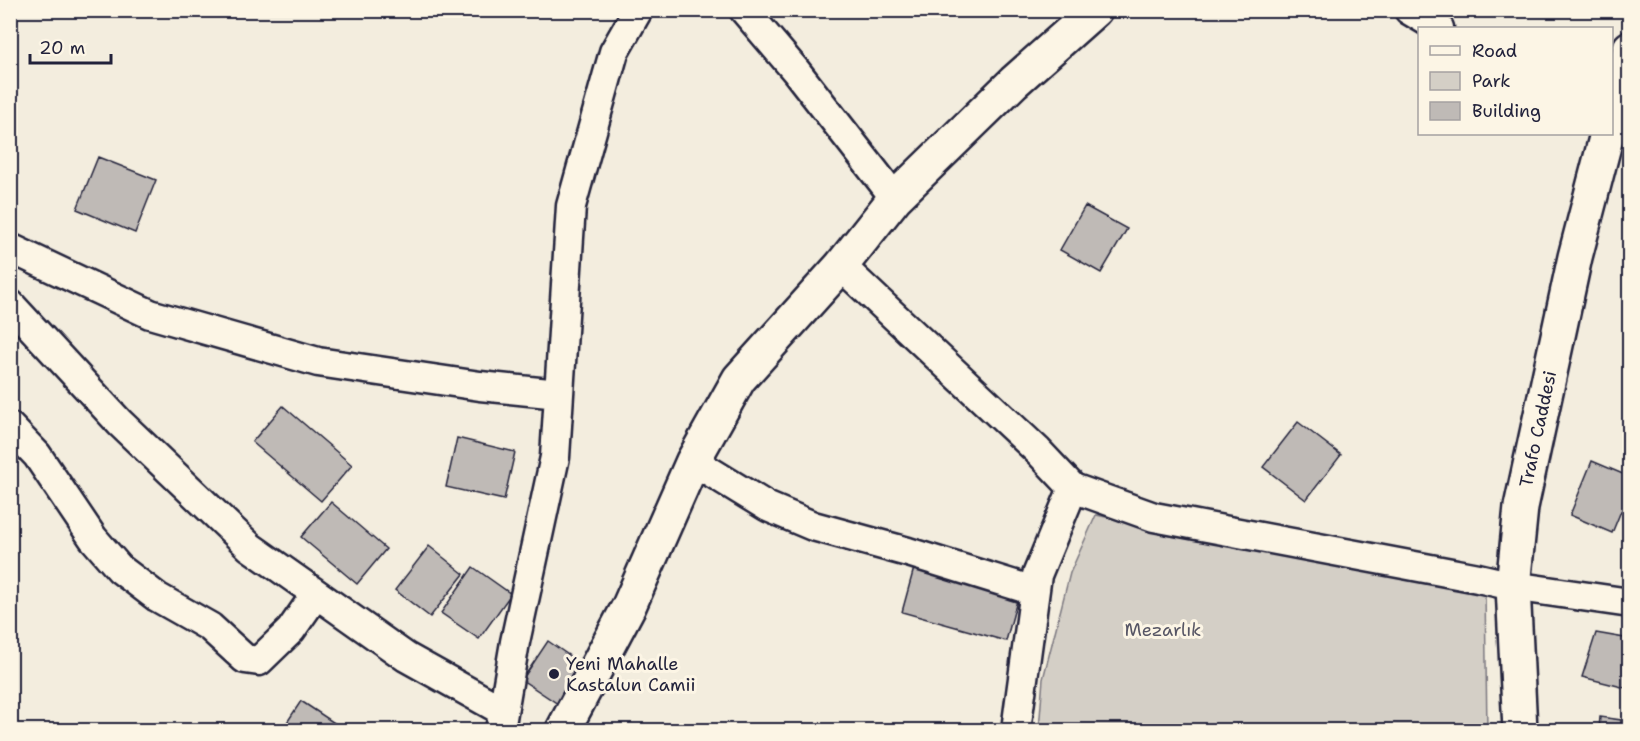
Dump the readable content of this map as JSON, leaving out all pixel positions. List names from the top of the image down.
{
  "streets": {
    "street": ["Trafo Caddesi"]
  },
  "parks": ["Mezarlık"],
  "places": ["Yeni Mahalle Kastalun Camii"],
  "legend": ["Road", "Park", "Building"],
  "scale_bar": "20 m"
}
